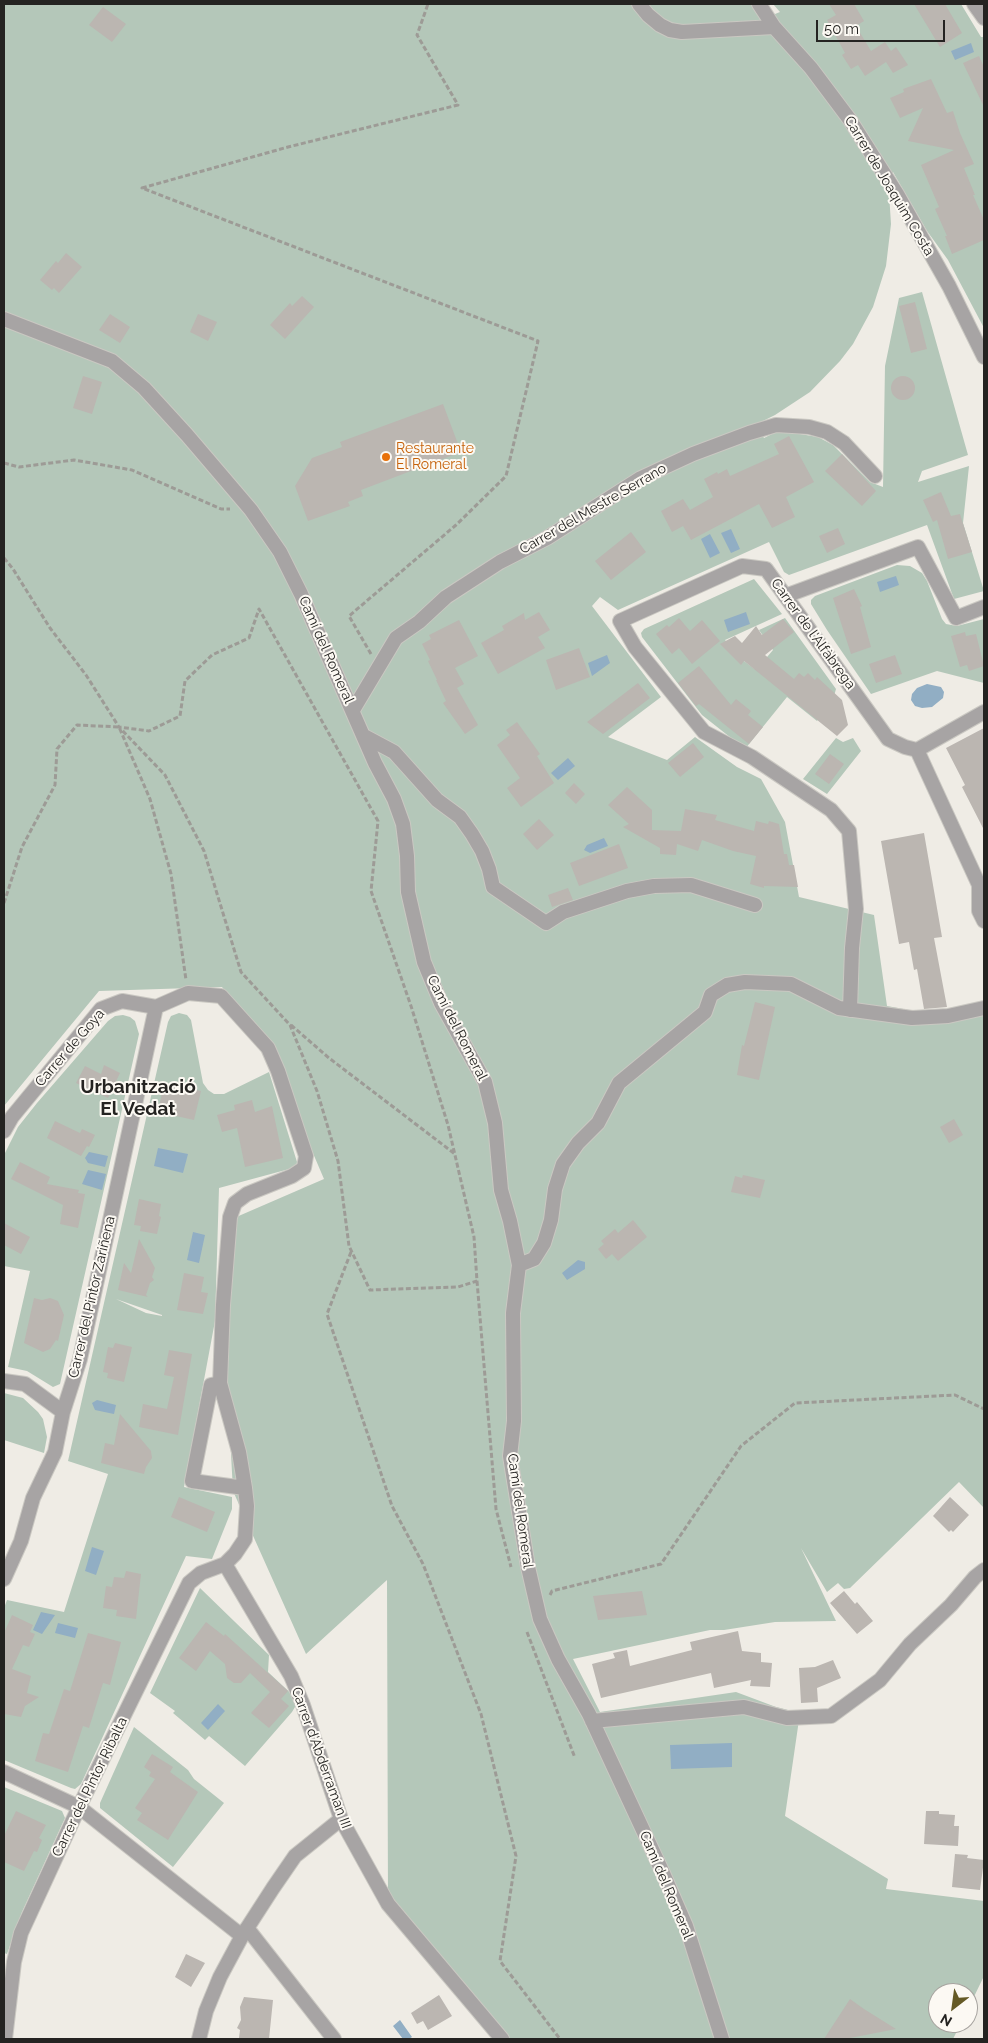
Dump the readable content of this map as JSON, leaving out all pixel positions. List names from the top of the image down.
{
  "streets": {
    "street": [
      "Carrer de Joaquim Costa",
      "Carrer del Mestre Serrano",
      "Carrer de l'Alfàbrega",
      "Camí del Romeral",
      "Carrer de Goya",
      "Carrer del Pintor Zariñena",
      "Carrer d'Abderraman III",
      "Carrer del Pintor Ribalta"
    ]
  },
  "crossings": [
    ["Carrer del Mestre Serrano", "Camí del Romeral"],
    ["Carrer de Goya", "Carrer del Pintor Zariñena"],
    ["Carrer d'Abderraman III", "Carrer del Pintor Ribalta"]
  ],
  "districts": ["Urbanització El Vedat"],
  "places": ["Restaurante El Romeral"],
  "scale_bar": "50 m",
  "north": "bottom left"
}
